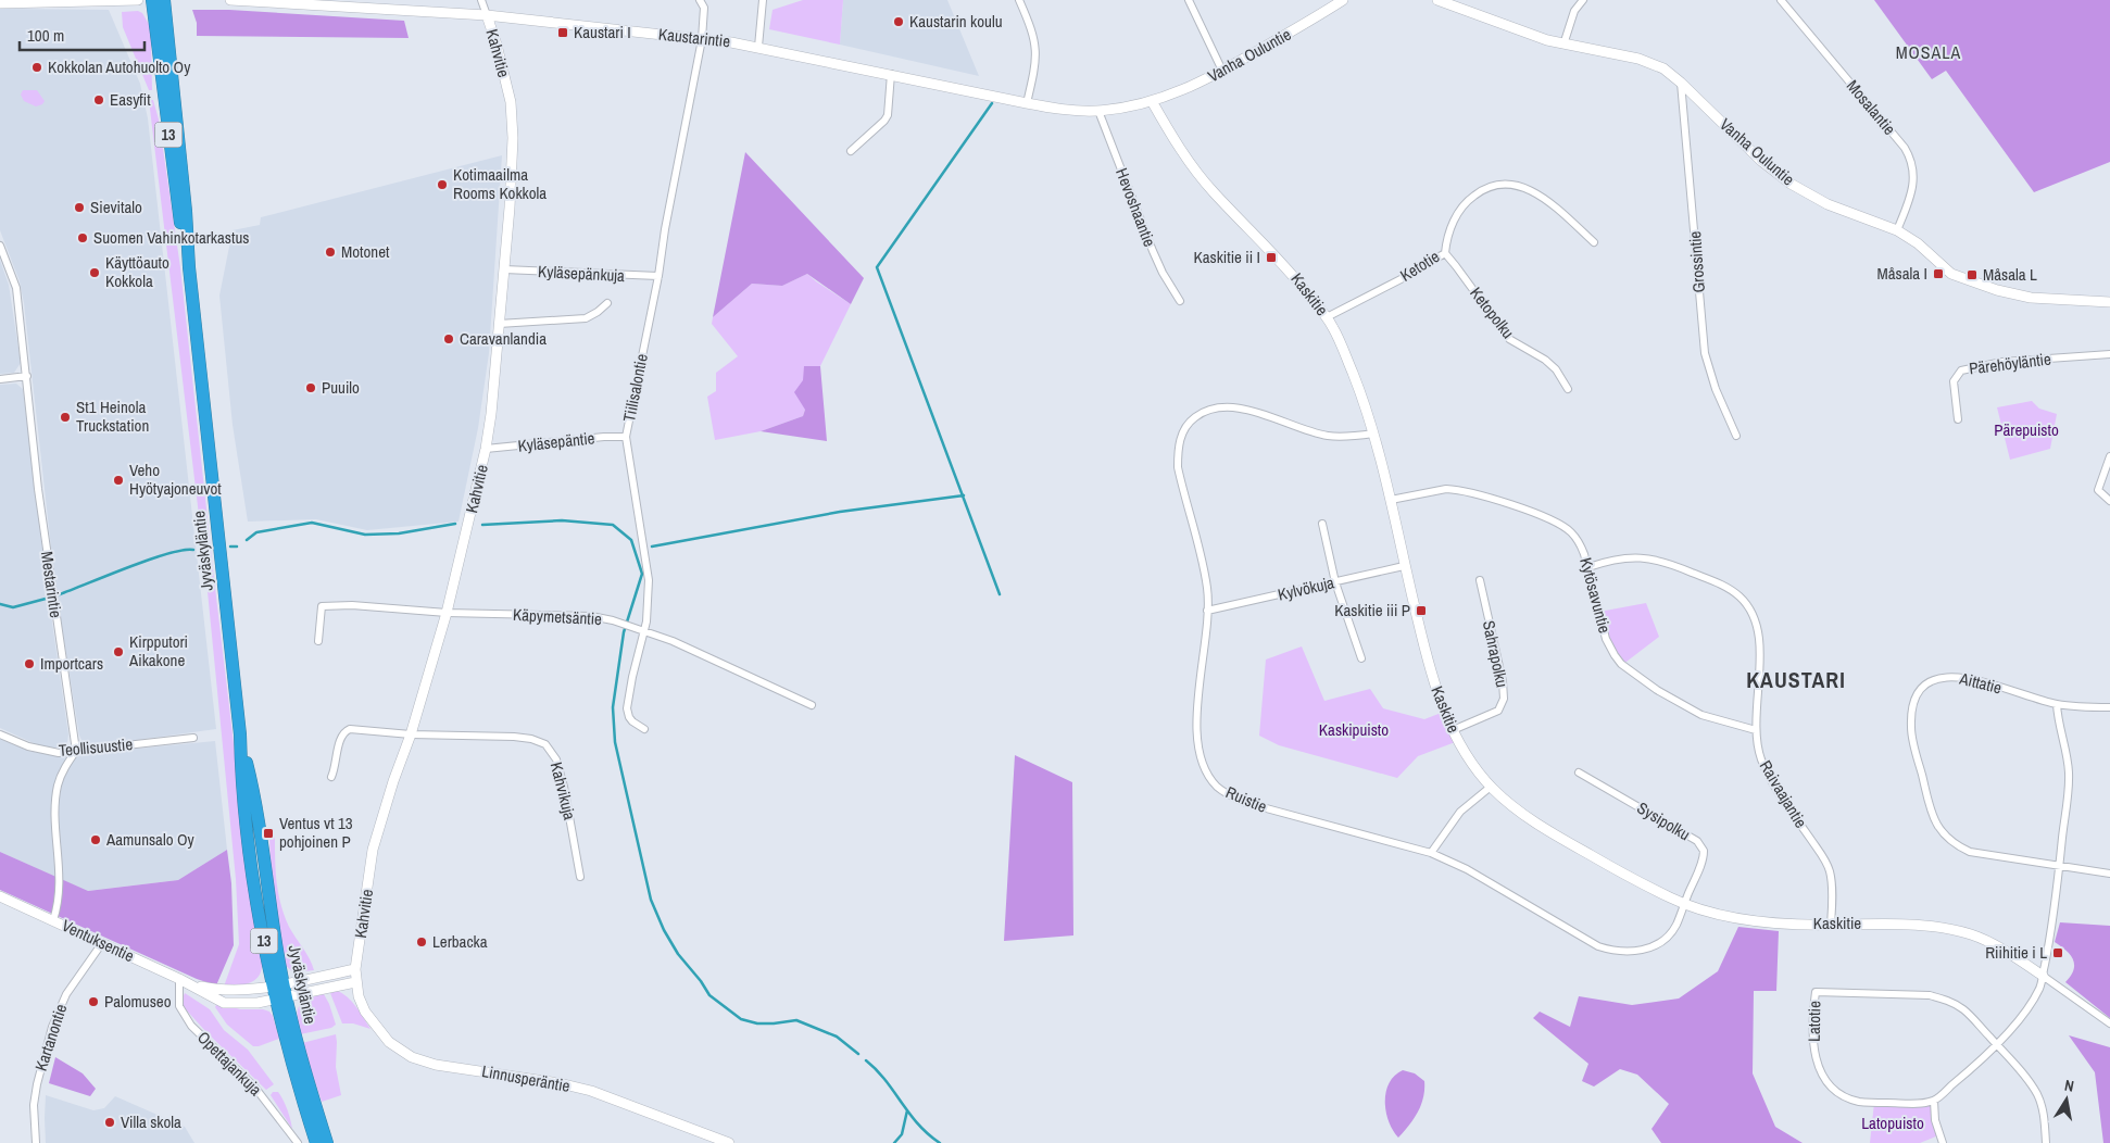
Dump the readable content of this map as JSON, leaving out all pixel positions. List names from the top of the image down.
{
  "streets": {
    "highway": ["13", "Jyväskyläntie"],
    "street": [
      "Kaustarintie",
      "Kahvitie",
      "Vanha Ouluntie",
      "Mosalantie",
      "Hevoshaantie",
      "Grossintie",
      "Ketotie",
      "Kyläsepänkuja",
      "Kaskitie",
      "Ketopolku",
      "Pärehöyläntie",
      "Tiilisalontie",
      "Kyläsepäntie",
      "Mestarintie",
      "Kylvökuja",
      "Kytösavuntie",
      "Käpymetsäntie",
      "Sahrapolku",
      "Aittatie",
      "Teollisuustie",
      "Kahvikuja",
      "Raivaajantie",
      "Ruistie",
      "Sysipolku",
      "Ventuksentie",
      "Latotie",
      "Kartanontie",
      "Opettajankuja",
      "Linnusperäntie"
    ]
  },
  "crossings": [
    ["Kaustarintie", "Kahvitie"],
    ["Kaustarintie", "Vanha Ouluntie"],
    ["Kaustarintie", "Hevoshaantie"],
    ["Kaustarintie", "Kaskitie"],
    ["Kaustarintie", "Tiilisalontie"],
    ["Kahvitie", "Kyläsepänkuja"],
    ["Kahvitie", "Kyläsepäntie"],
    ["Kahvitie", "Käpymetsäntie"],
    ["Kahvitie", "Kahvikuja"],
    ["Kahvitie", "Linnusperäntie"],
    ["Vanha Ouluntie", "Mosalantie"],
    ["Vanha Ouluntie", "Grossintie"],
    ["Vanha Ouluntie", "Kaskitie"],
    ["Ketotie", "Kaskitie"],
    ["Ketotie", "Ketopolku"],
    ["Kyläsepänkuja", "Tiilisalontie"],
    ["Kaskitie", "Kylvökuja"],
    ["Kaskitie", "Kytösavuntie"],
    ["Kaskitie", "Sahrapolku"],
    ["Kaskitie", "Raivaajantie"],
    ["Kaskitie", "Ruistie"],
    ["Kaskitie", "Sysipolku"],
    ["Tiilisalontie", "Kyläsepäntie"],
    ["Tiilisalontie", "Käpymetsäntie"],
    ["Jyväskyläntie", "Ventuksentie"],
    ["Mestarintie", "Teollisuustie"],
    ["Kylvökuja", "Ruistie"],
    ["Kytösavuntie", "Raivaajantie"],
    ["Ruistie", "Sysipolku"],
    ["Ventuksentie", "Kartanontie"],
    ["Ventuksentie", "Opettajankuja"]
  ],
  "districts": ["MOSALA", "KAUSTARI"],
  "parks": ["Pärepuisto", "Kaskipuisto", "Latopuisto"],
  "places": {
    "other": [
      "Kaustarin koulu",
      "Kokkolan Autohuolto Oy",
      "Easyfit",
      "Kotimaailma Rooms Kokkola",
      "Sievitalo",
      "Suomen Vahinkotarkastus",
      "Motonet",
      "Käyttöauto Kokkola",
      "Caravanlandia",
      "Puuilo",
      "St1 Heinola Truckstation",
      "Veho Hyötyajoneuvot",
      "Kirpputori Aikakone",
      "Importcars",
      "Aamunsalo Oy",
      "Lerbacka",
      "Palomuseo",
      "Villa skola"
    ],
    "transit": [
      "Kaustari I",
      "Kaskitie ii I",
      "Måsala I",
      "Måsala L",
      "Kaskitie iii P",
      "Ventus vt 13 pohjoinen P",
      "Riihitie i L"
    ]
  },
  "scale_bar": "100 m",
  "north": "top"
}
